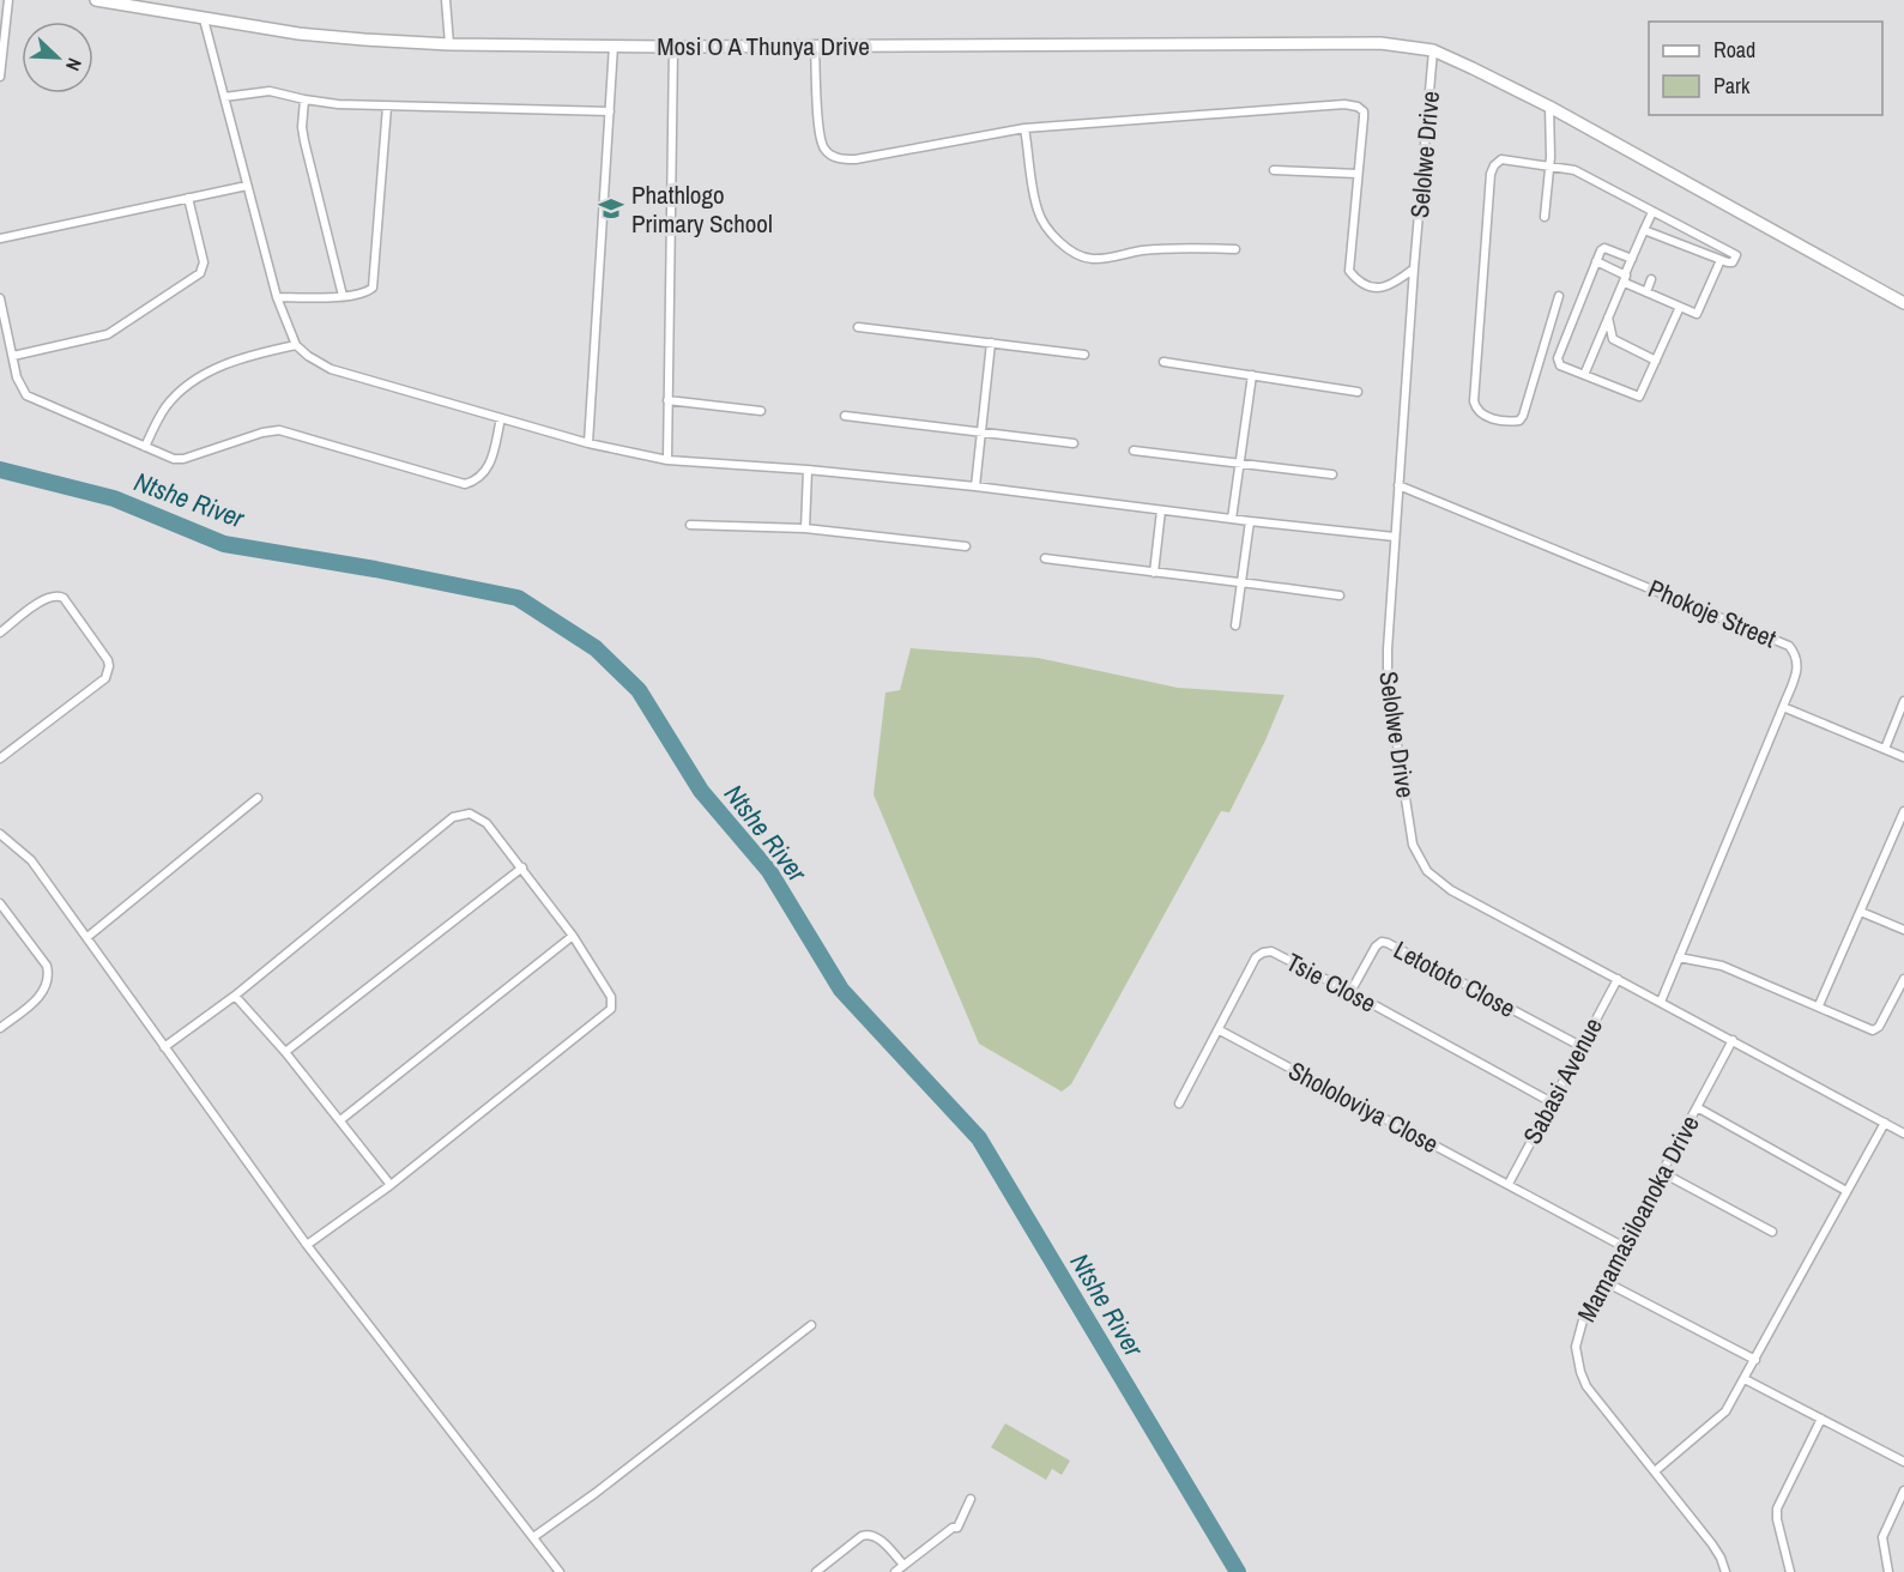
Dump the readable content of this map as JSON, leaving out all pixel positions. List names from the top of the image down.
{
  "streets": {
    "street": [
      "Mosi O A Thunya Drive",
      "Selolwe Drive",
      "Phokoje Street",
      "Letototo Close",
      "Tsie Close",
      "Sabasi Avenue",
      "Shololoviya Close",
      "Mamamasiloanoka Drive"
    ]
  },
  "crossings": [
    ["Mosi O A Thunya Drive", "Selolwe Drive"],
    ["Selolwe Drive", "Phokoje Street"],
    ["Selolwe Drive", "Sabasi Avenue"],
    ["Selolwe Drive", "Mamamasiloanoka Drive"],
    ["Letototo Close", "Tsie Close"],
    ["Letototo Close", "Sabasi Avenue"],
    ["Tsie Close", "Sabasi Avenue"],
    ["Tsie Close", "Shololoviya Close"],
    ["Sabasi Avenue", "Shololoviya Close"],
    ["Shololoviya Close", "Mamamasiloanoka Drive"]
  ],
  "water": ["Ntshe River"],
  "places": {
    "school or university": ["Phathlogo Primary School"]
  },
  "legend": ["Road", "Park"],
  "north": "bottom right"
}
